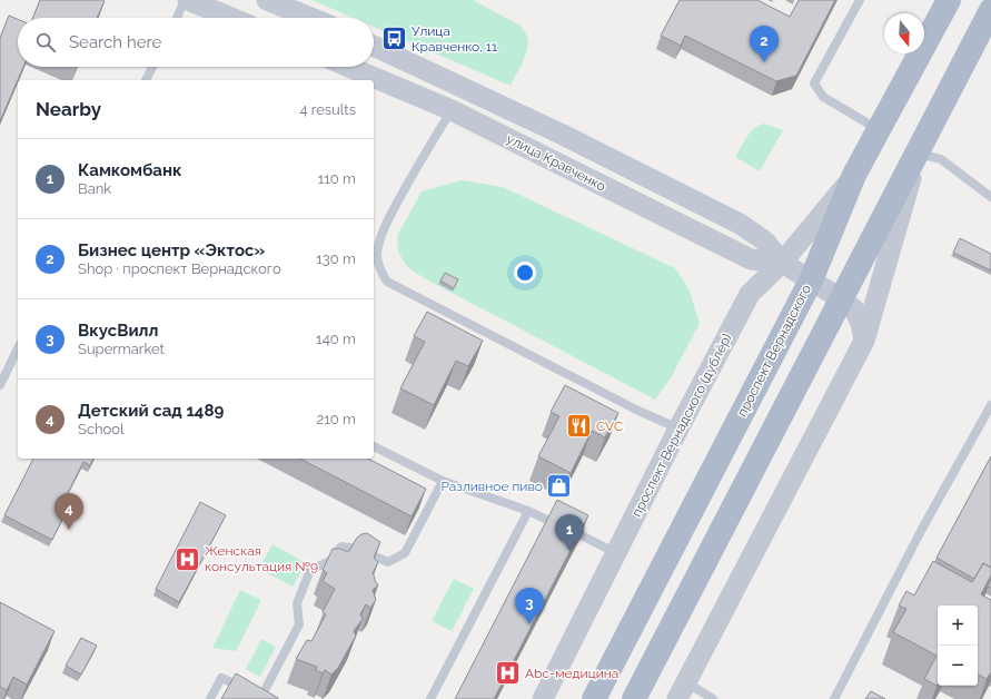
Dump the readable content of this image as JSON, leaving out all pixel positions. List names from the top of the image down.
{
  "streets": {
    "main road": ["проспект Вернадского"],
    "street": ["улица Кравченко", "проспект Вернадского (дублёр)"]
  },
  "crossings": [
    ["улица Кравченко", "проспект Вернадского"],
    ["улица Кравченко", "проспект Вернадского (дублёр)"],
    ["проспект Вернадского", "проспект Вернадского (дублёр)"]
  ],
  "places": {
    "bus stop": ["Улица Кравченко, 11"],
    "restaurant": ["CVC"],
    "shop": ["Разливное пиво"],
    "hospital": ["Женская консультация №9", "Abc-медицина"]
  },
  "north": "bottom",
  "page": {
    "search": "Search here",
    "pins": [
      "2",
      "4",
      "1",
      "3"
    ],
    "heading": ["Nearby", "4 results"],
    "list": [
      {
        "mark": "1",
        "name": "Камкомбанк",
        "note": "Bank",
        "value": "110 m"
      },
      {
        "mark": "2",
        "name": "Бизнес центр «Эктос»",
        "note": "Shop · проспект Вернадского",
        "value": "130 m"
      },
      {
        "mark": "3",
        "name": "ВкусВилл",
        "note": "Supermarket",
        "value": "140 m"
      },
      {
        "mark": "4",
        "name": "Детский сад 1489",
        "note": "School",
        "value": "210 m"
      }
    ],
    "map_buttons": ["+", "−"]
  }
}
